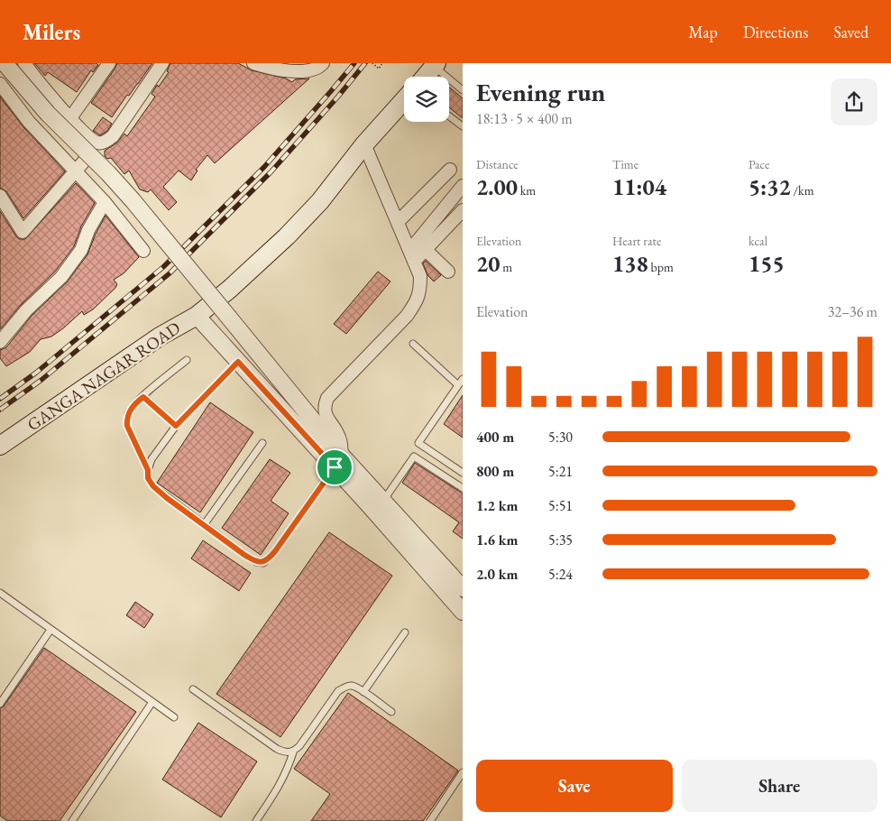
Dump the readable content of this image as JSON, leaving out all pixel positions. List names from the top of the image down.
{
  "streets": {
    "main road": ["GANGA NAGAR ROAD"]
  },
  "page": {
    "header": "Milers",
    "nav": ["Map", "Directions", "Saved"],
    "heading": ["Evening run", "18:13 · 5 × 400 m"],
    "stats": [
      ["Distance", "2.00 km"],
      ["Time", "11:04"],
      ["Pace", "5:32 /km"],
      ["Elevation", "20 m"],
      ["Heart rate", "138 bpm"],
      ["kcal", "155"]
    ],
    "chart": ["Elevation", "32–36 m"],
    "list": [
      {
        "name": "400 m",
        "note": "5:30"
      },
      {
        "name": "800 m",
        "note": "5:21"
      },
      {
        "name": "1.2 km",
        "note": "5:51"
      },
      {
        "name": "1.6 km",
        "note": "5:35"
      },
      {
        "name": "2.0 km",
        "note": "5:24"
      }
    ],
    "buttons": ["Save", "Share"]
  }
}
